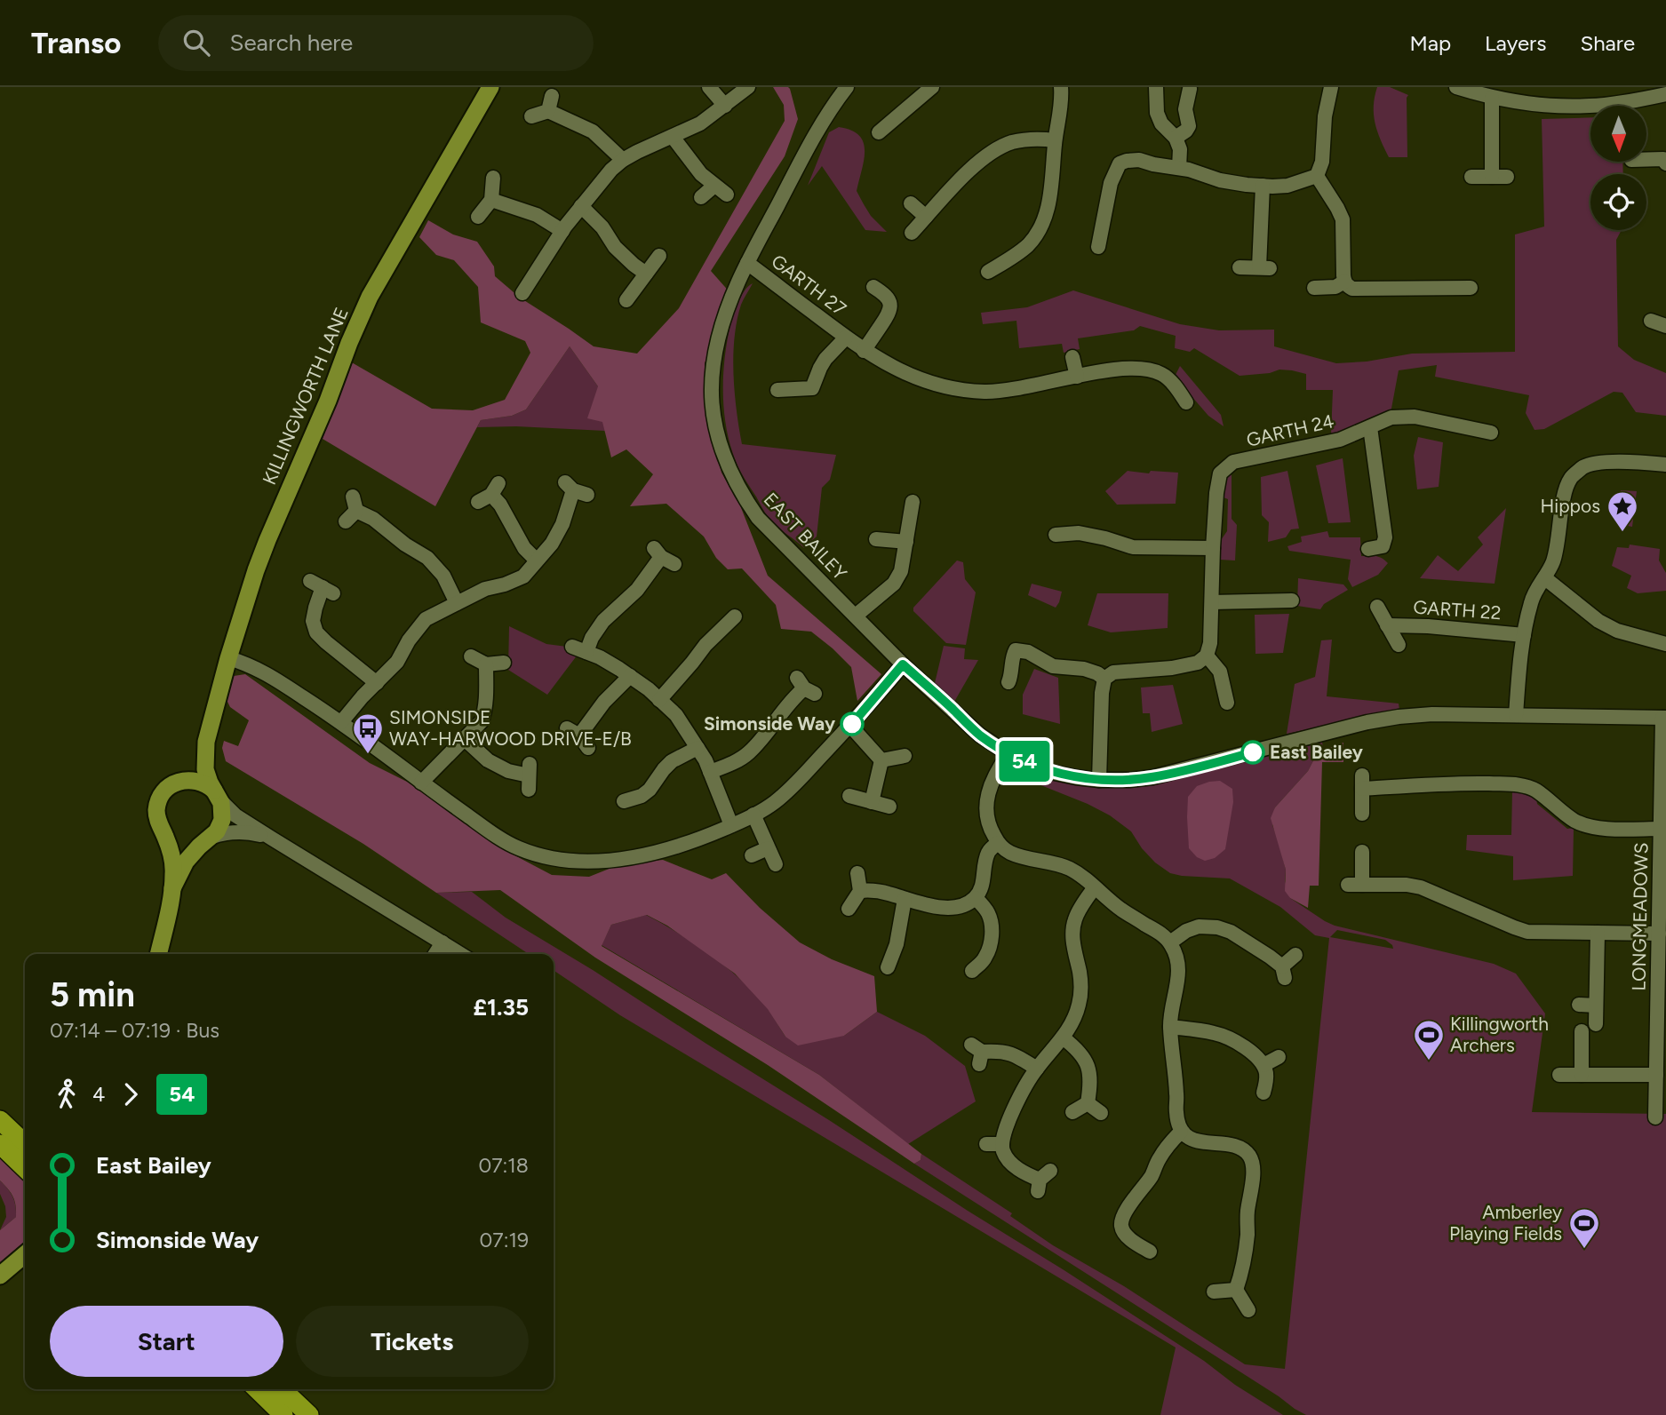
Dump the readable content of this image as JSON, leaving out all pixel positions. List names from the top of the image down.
{
  "streets": {
    "main road": ["KILLINGWORTH LANE"],
    "street": [
      "GARTH 27",
      "GARTH 24",
      "EAST BAILEY",
      "GARTH 22",
      "LONGMEADOWS"
    ]
  },
  "crossings": [
    ["GARTH 27", "EAST BAILEY"],
    ["EAST BAILEY", "GARTH 22"],
    ["EAST BAILEY", "LONGMEADOWS"]
  ],
  "places": {
    "place": ["Hippos"],
    "other": ["Simonside Way", "East Bailey"],
    "bus stop": ["SIMONSIDE WAY-HARWOOD DRIVE-E/B"],
    "sports": ["Killingworth Archers", "Amberley Playing Fields"]
  },
  "lines": ["bus line 54"],
  "north": "bottom",
  "page": {
    "header": "Transo",
    "search": "Search here",
    "nav": ["Map", "Layers", "Share"],
    "on_map": "54",
    "heading": ["5 min", "07:14 – 07:19 · Bus", "£1.35"],
    "legs": ["4", "54"],
    "list": [
      {
        "name": "East Bailey",
        "value": "07:18"
      },
      {
        "name": "Simonside Way",
        "value": "07:19"
      }
    ],
    "buttons": ["Start", "Tickets"]
  }
}
